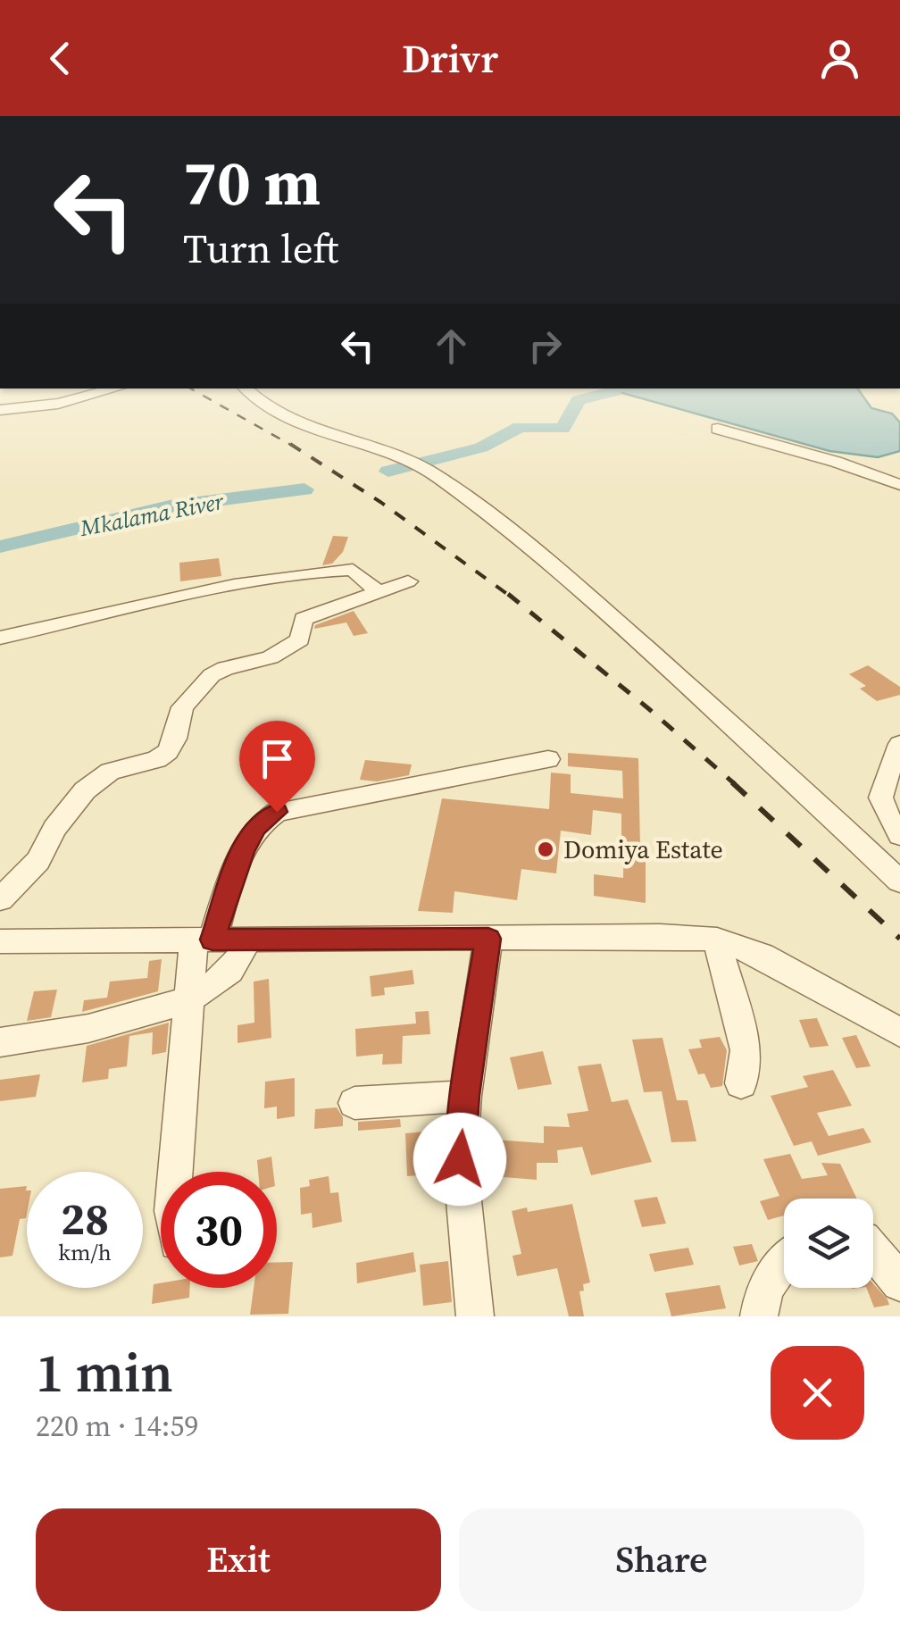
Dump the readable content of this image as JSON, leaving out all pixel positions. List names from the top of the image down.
{
  "water": ["Mkalama River"],
  "places": ["Domiya Estate"],
  "page": {
    "header": "Drivr",
    "turn": ["70 m", "Turn left"],
    "speed": "28 km/h",
    "limit": "30",
    "heading": ["1 min", "220 m · 14:59"],
    "buttons": ["Exit", "Share"]
  }
}
